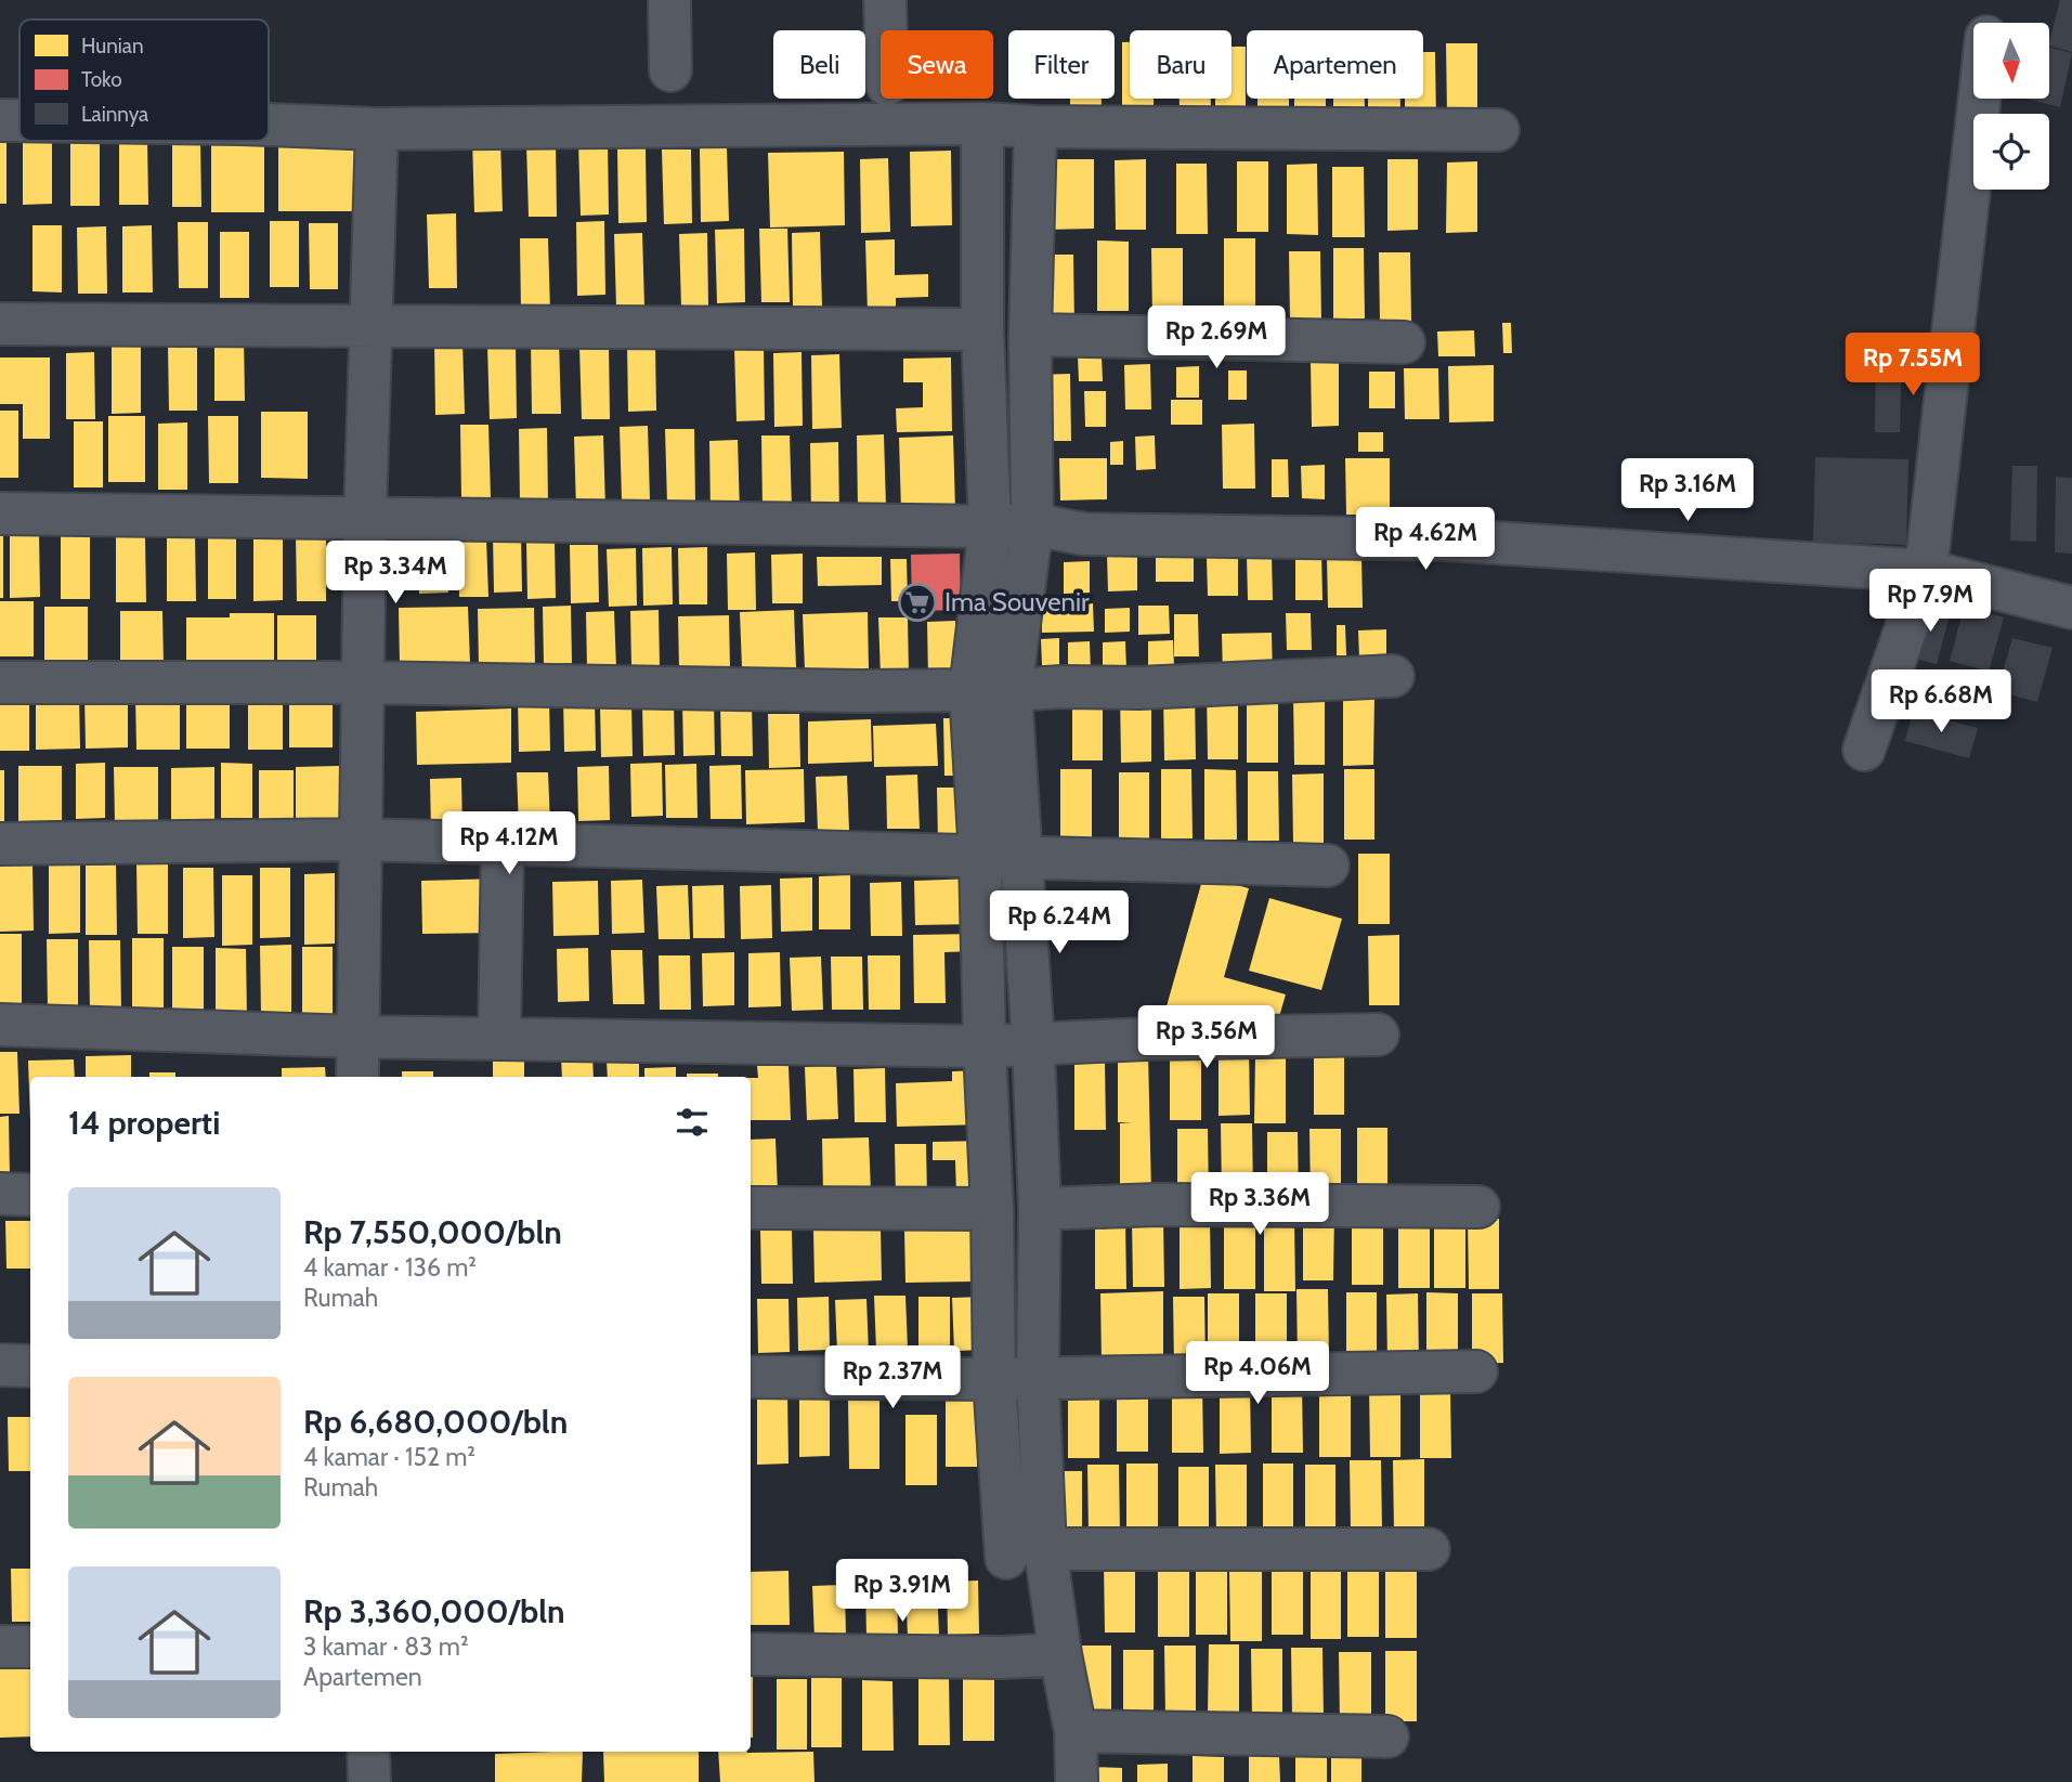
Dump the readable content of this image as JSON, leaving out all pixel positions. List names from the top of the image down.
{
  "places": {
    "supermarket": ["Ima Souvenir"]
  },
  "legend": ["Hunian", "Toko", "Lainnya"],
  "north": "bottom",
  "page": {
    "chip": [
      "Beli",
      "Sewa",
      "Filter",
      "Baru",
      "Apartemen"
    ],
    "price": [
      "Rp 2.69M",
      "Rp 7.55M",
      "Rp 3.16M",
      "Rp 4.62M",
      "Rp 3.34M",
      "Rp 7.9M",
      "Rp 6.68M",
      "Rp 4.12M",
      "Rp 6.24M",
      "Rp 3.56M",
      "Rp 3.36M",
      "Rp 4.06M",
      "Rp 2.37M",
      "Rp 3.91M"
    ],
    "heading": "14 properti",
    "list": [
      {
        "name": "Rp 7,550,000/bln",
        "note": "4 kamar · 136 m² · Rumah"
      },
      {
        "name": "Rp 6,680,000/bln",
        "note": "4 kamar · 152 m² · Rumah"
      },
      {
        "name": "Rp 3,360,000/bln",
        "note": "3 kamar · 83 m² · Apartemen"
      }
    ]
  }
}
